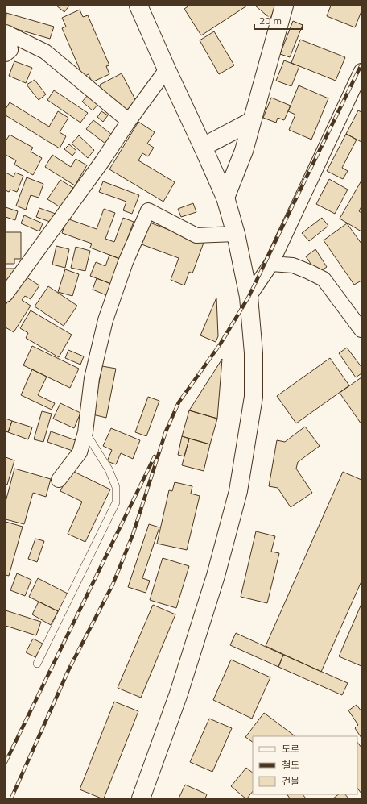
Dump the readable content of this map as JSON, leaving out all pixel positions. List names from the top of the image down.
{
  "legend": ["도로", "철도", "건물"],
  "scale_bar": "20 m"
}
